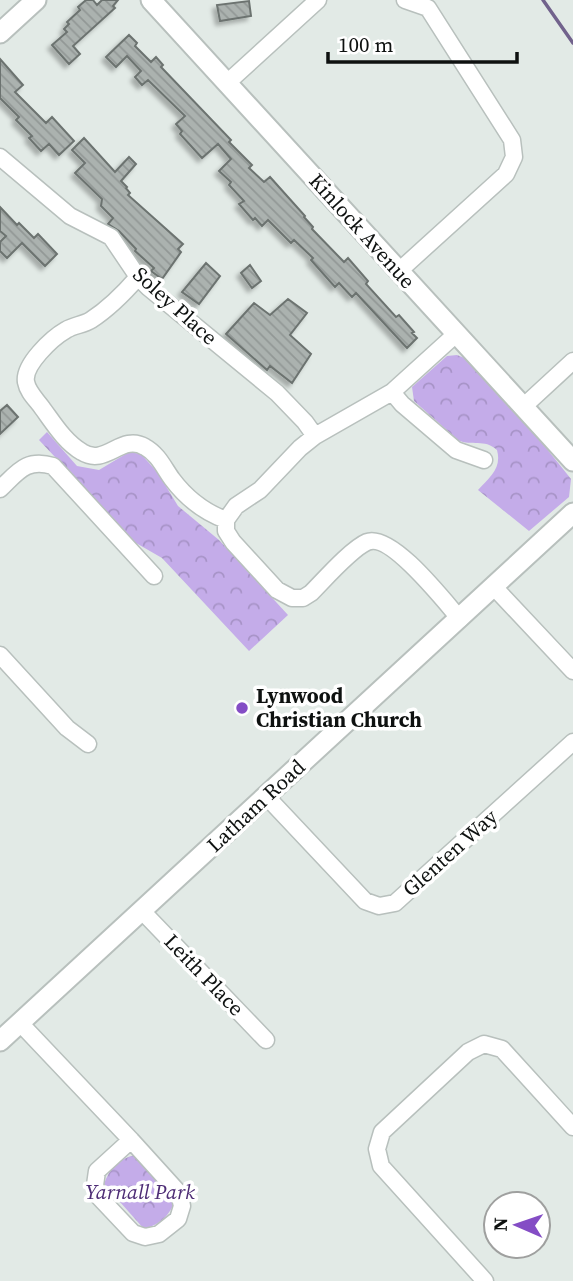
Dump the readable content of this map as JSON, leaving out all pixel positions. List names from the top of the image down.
{
  "streets": {
    "street": [
      "Kinlock Avenue",
      "Soley Place",
      "Latham Road",
      "Glenten Way",
      "Leith Place"
    ]
  },
  "crossings": [
    ["Latham Road", "Glenten Way"],
    ["Latham Road", "Leith Place"]
  ],
  "parks": ["Yarnall Park"],
  "places": ["Lynwood Christian Church"],
  "scale_bar": "100 m",
  "north": "left"
}
